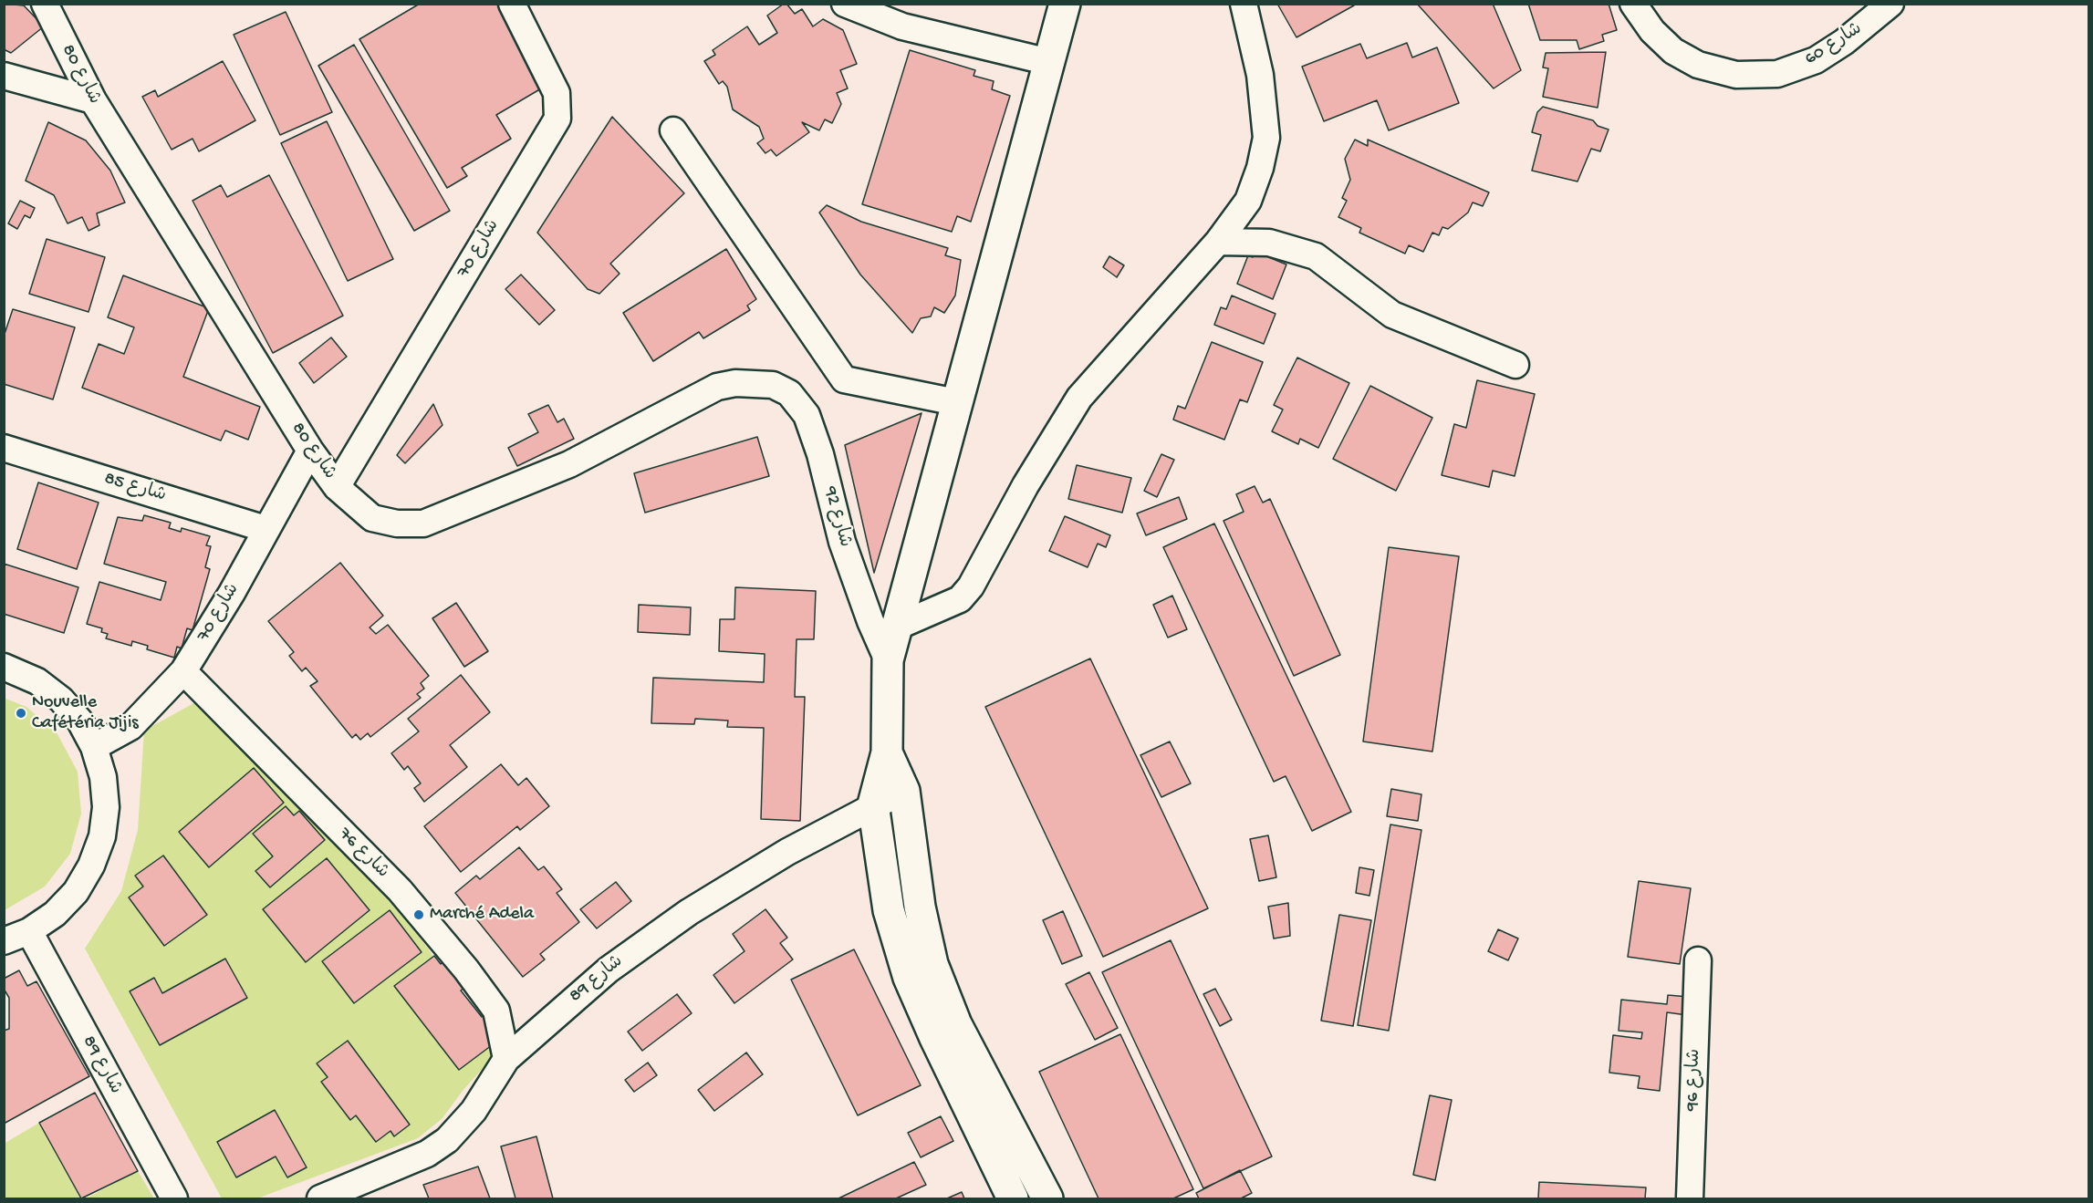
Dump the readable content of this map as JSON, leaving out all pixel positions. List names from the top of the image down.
{
  "streets": {
    "street": [
      "شارع 60",
      "شارع 80",
      "شارع 70",
      "شارع 85",
      "شارع 92",
      "شارع 76",
      "شارع 89",
      "شارع 96"
    ]
  },
  "crossings": [
    ["شارع 80", "شارع 70"],
    ["شارع 80", "شارع 92"],
    ["شارع 70", "شارع 85"],
    ["شارع 70", "شارع 76"],
    ["شارع 76", "شارع 89"]
  ],
  "places": ["Nouvelle Cafétéria Jijis", "Marché Adela"]
}
